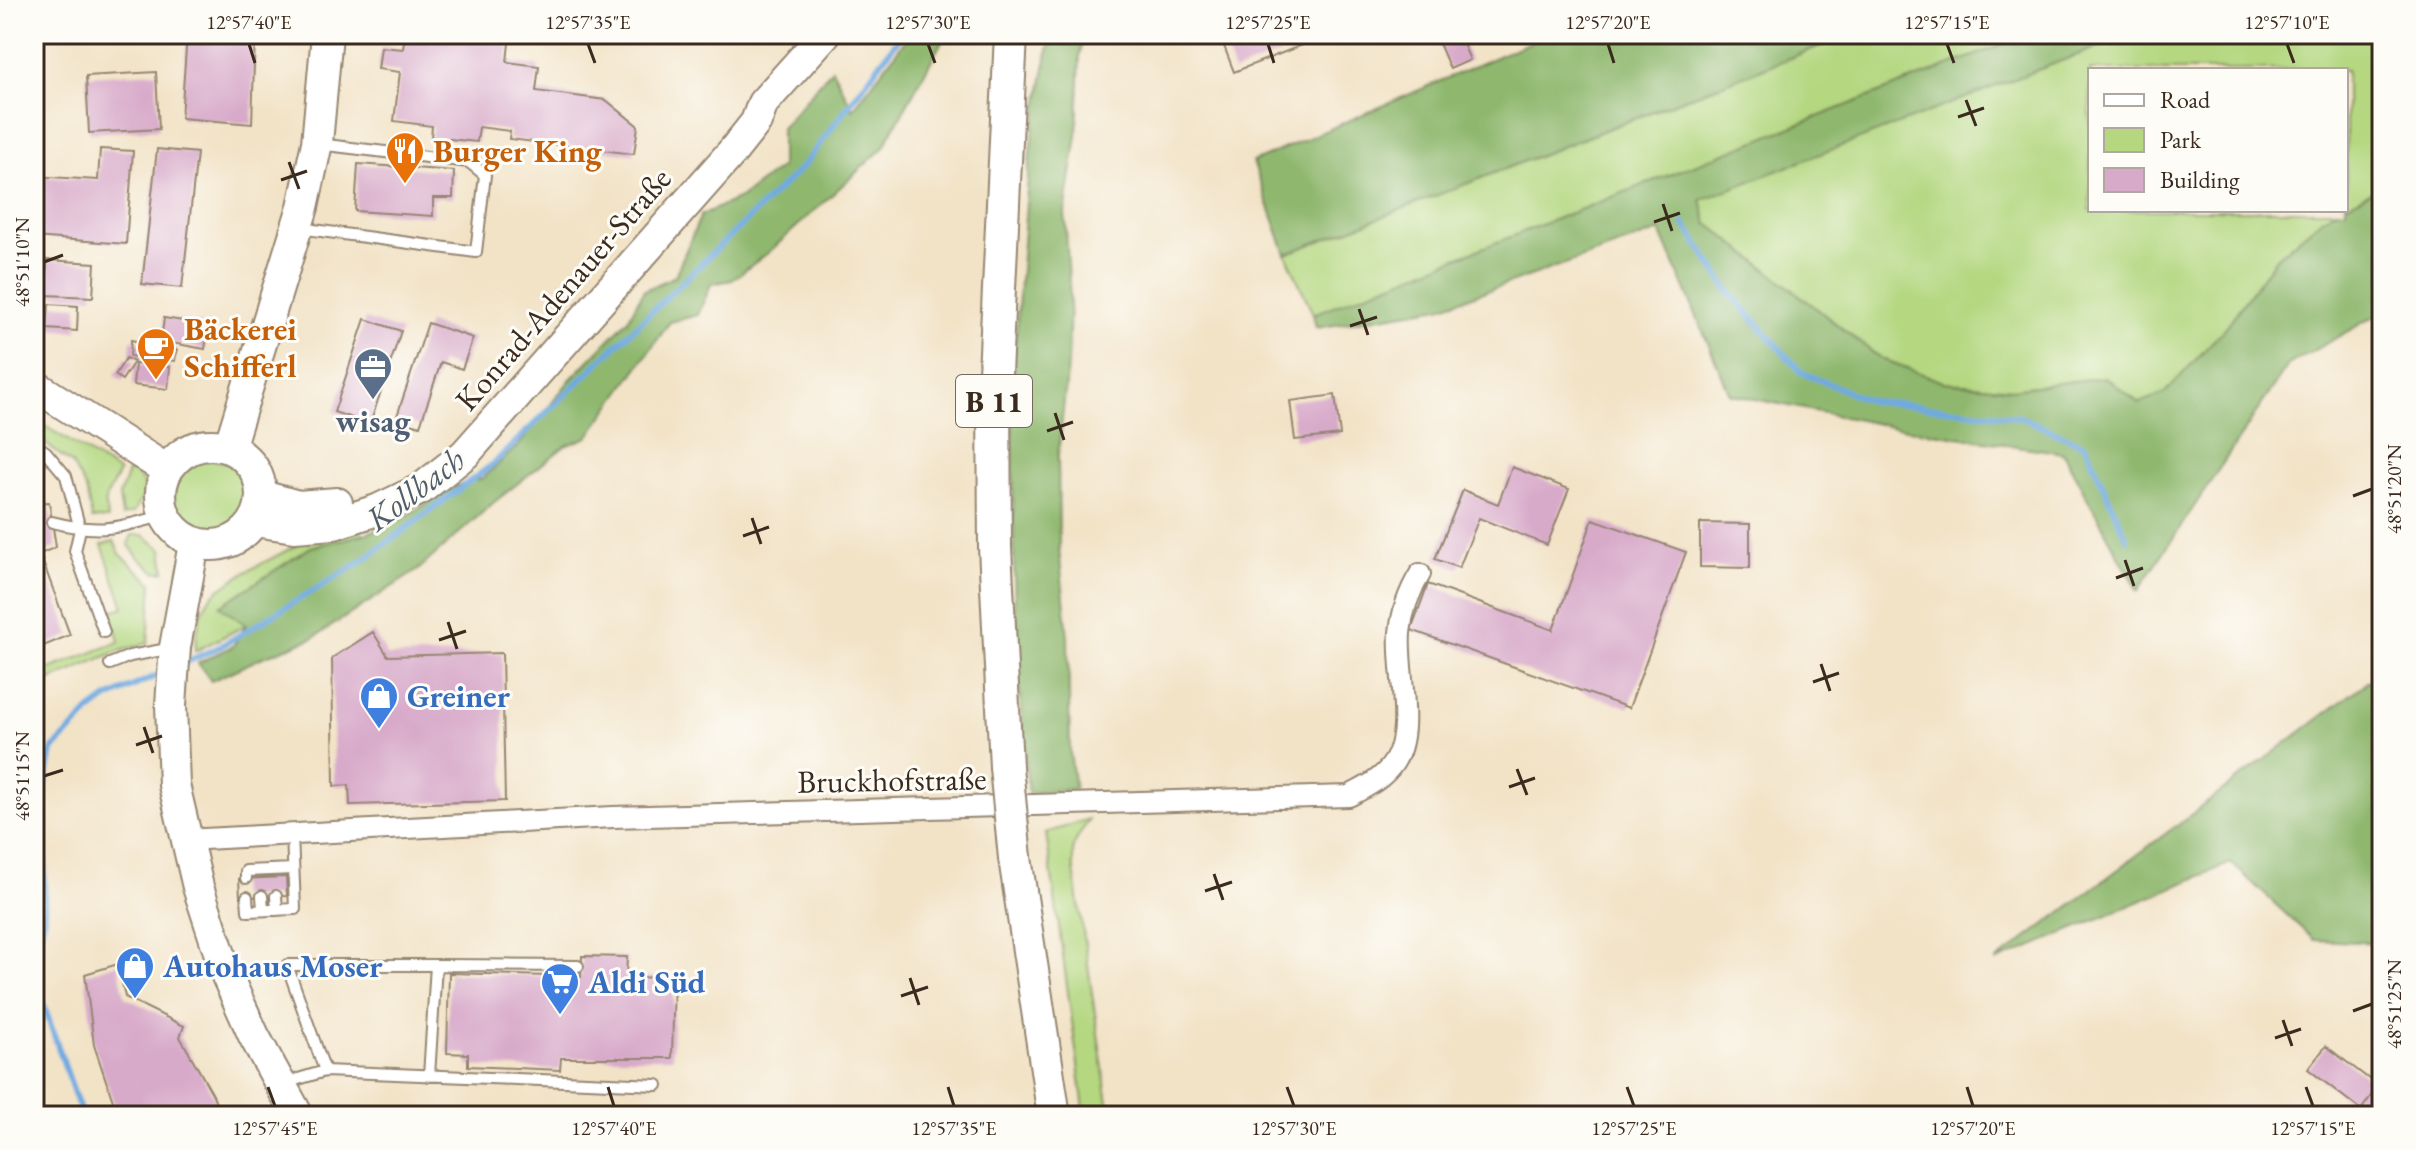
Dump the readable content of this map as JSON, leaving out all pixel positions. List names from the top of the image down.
{
  "streets": {
    "main road": ["B 11"],
    "street": ["Konrad-Adenauer-Straße", "Bruckhofstraße"]
  },
  "water": ["Kollbach"],
  "places": {
    "restaurant": ["Burger King"],
    "cafe": ["Bäckerei Schifferl"],
    "office": ["wisag"],
    "shop": ["Greiner", "Autohaus Moser"],
    "supermarket": ["Aldi Süd"]
  },
  "legend": ["Road", "Park", "Building"],
  "coordinates": [
    "12°57'40\"E",
    "12°57'35\"E",
    "12°57'30\"E",
    "12°57'25\"E",
    "12°57'20\"E",
    "12°57'15\"E",
    "12°57'10\"E",
    "48°51'10\"N",
    "48°51'20\"N",
    "48°51'15\"N",
    "48°51'25\"N",
    "12°57'45\"E"
  ]
}
